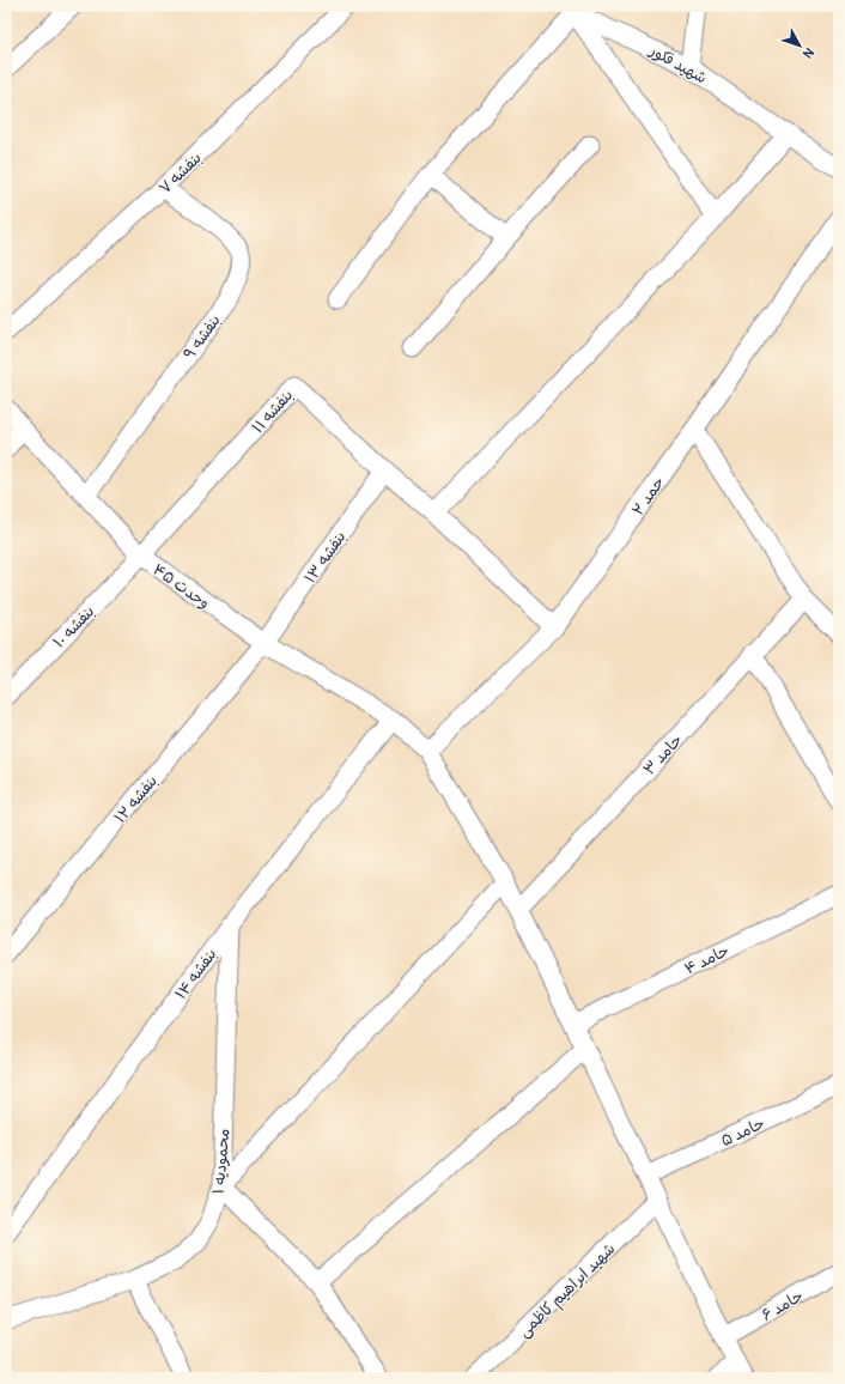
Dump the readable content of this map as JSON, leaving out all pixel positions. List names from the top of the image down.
{
  "streets": {
    "street": [
      "شهید فکور",
      "بنفشه ۷",
      "بنفشه ۹",
      "بنفشه ۱۱",
      "حمد ۲",
      "بنفشه ۱۳",
      "وحدت ۴۵",
      "بنفشه ۱۰",
      "حامد ۳",
      "بنفشه ۱۲",
      "حامد ۴",
      "بنفشه ۱۴",
      "حامد ۵",
      "محمودیه ۱",
      "شهید ابراهیم کاظمی",
      "حامد ۶"
    ]
  },
  "crossings": [
    ["بنفشه ۷", "بنفشه ۹"],
    ["بنفشه ۹", "وحدت ۴۵"],
    ["بنفشه ۱۱", "حمد ۲"],
    ["بنفشه ۱۱", "بنفشه ۱۳"],
    ["بنفشه ۱۱", "وحدت ۴۵"],
    ["بنفشه ۱۱", "بنفشه ۱۰"],
    ["حمد ۲", "وحدت ۴۵"],
    ["بنفشه ۱۳", "وحدت ۴۵"],
    ["بنفشه ۱۳", "بنفشه ۱۲"],
    ["وحدت ۴۵", "بنفشه ۱۰"],
    ["وحدت ۴۵", "حامد ۳"],
    ["وحدت ۴۵", "بنفشه ۱۲"],
    ["وحدت ۴۵", "حامد ۴"],
    ["وحدت ۴۵", "بنفشه ۱۴"],
    ["وحدت ۴۵", "حامد ۵"],
    ["وحدت ۴۵", "شهید ابراهیم کاظمی"],
    ["وحدت ۴۵", "حامد ۶"],
    ["بنفشه ۱۴", "محمودیه ۱"]
  ],
  "north": "bottom right"
}
